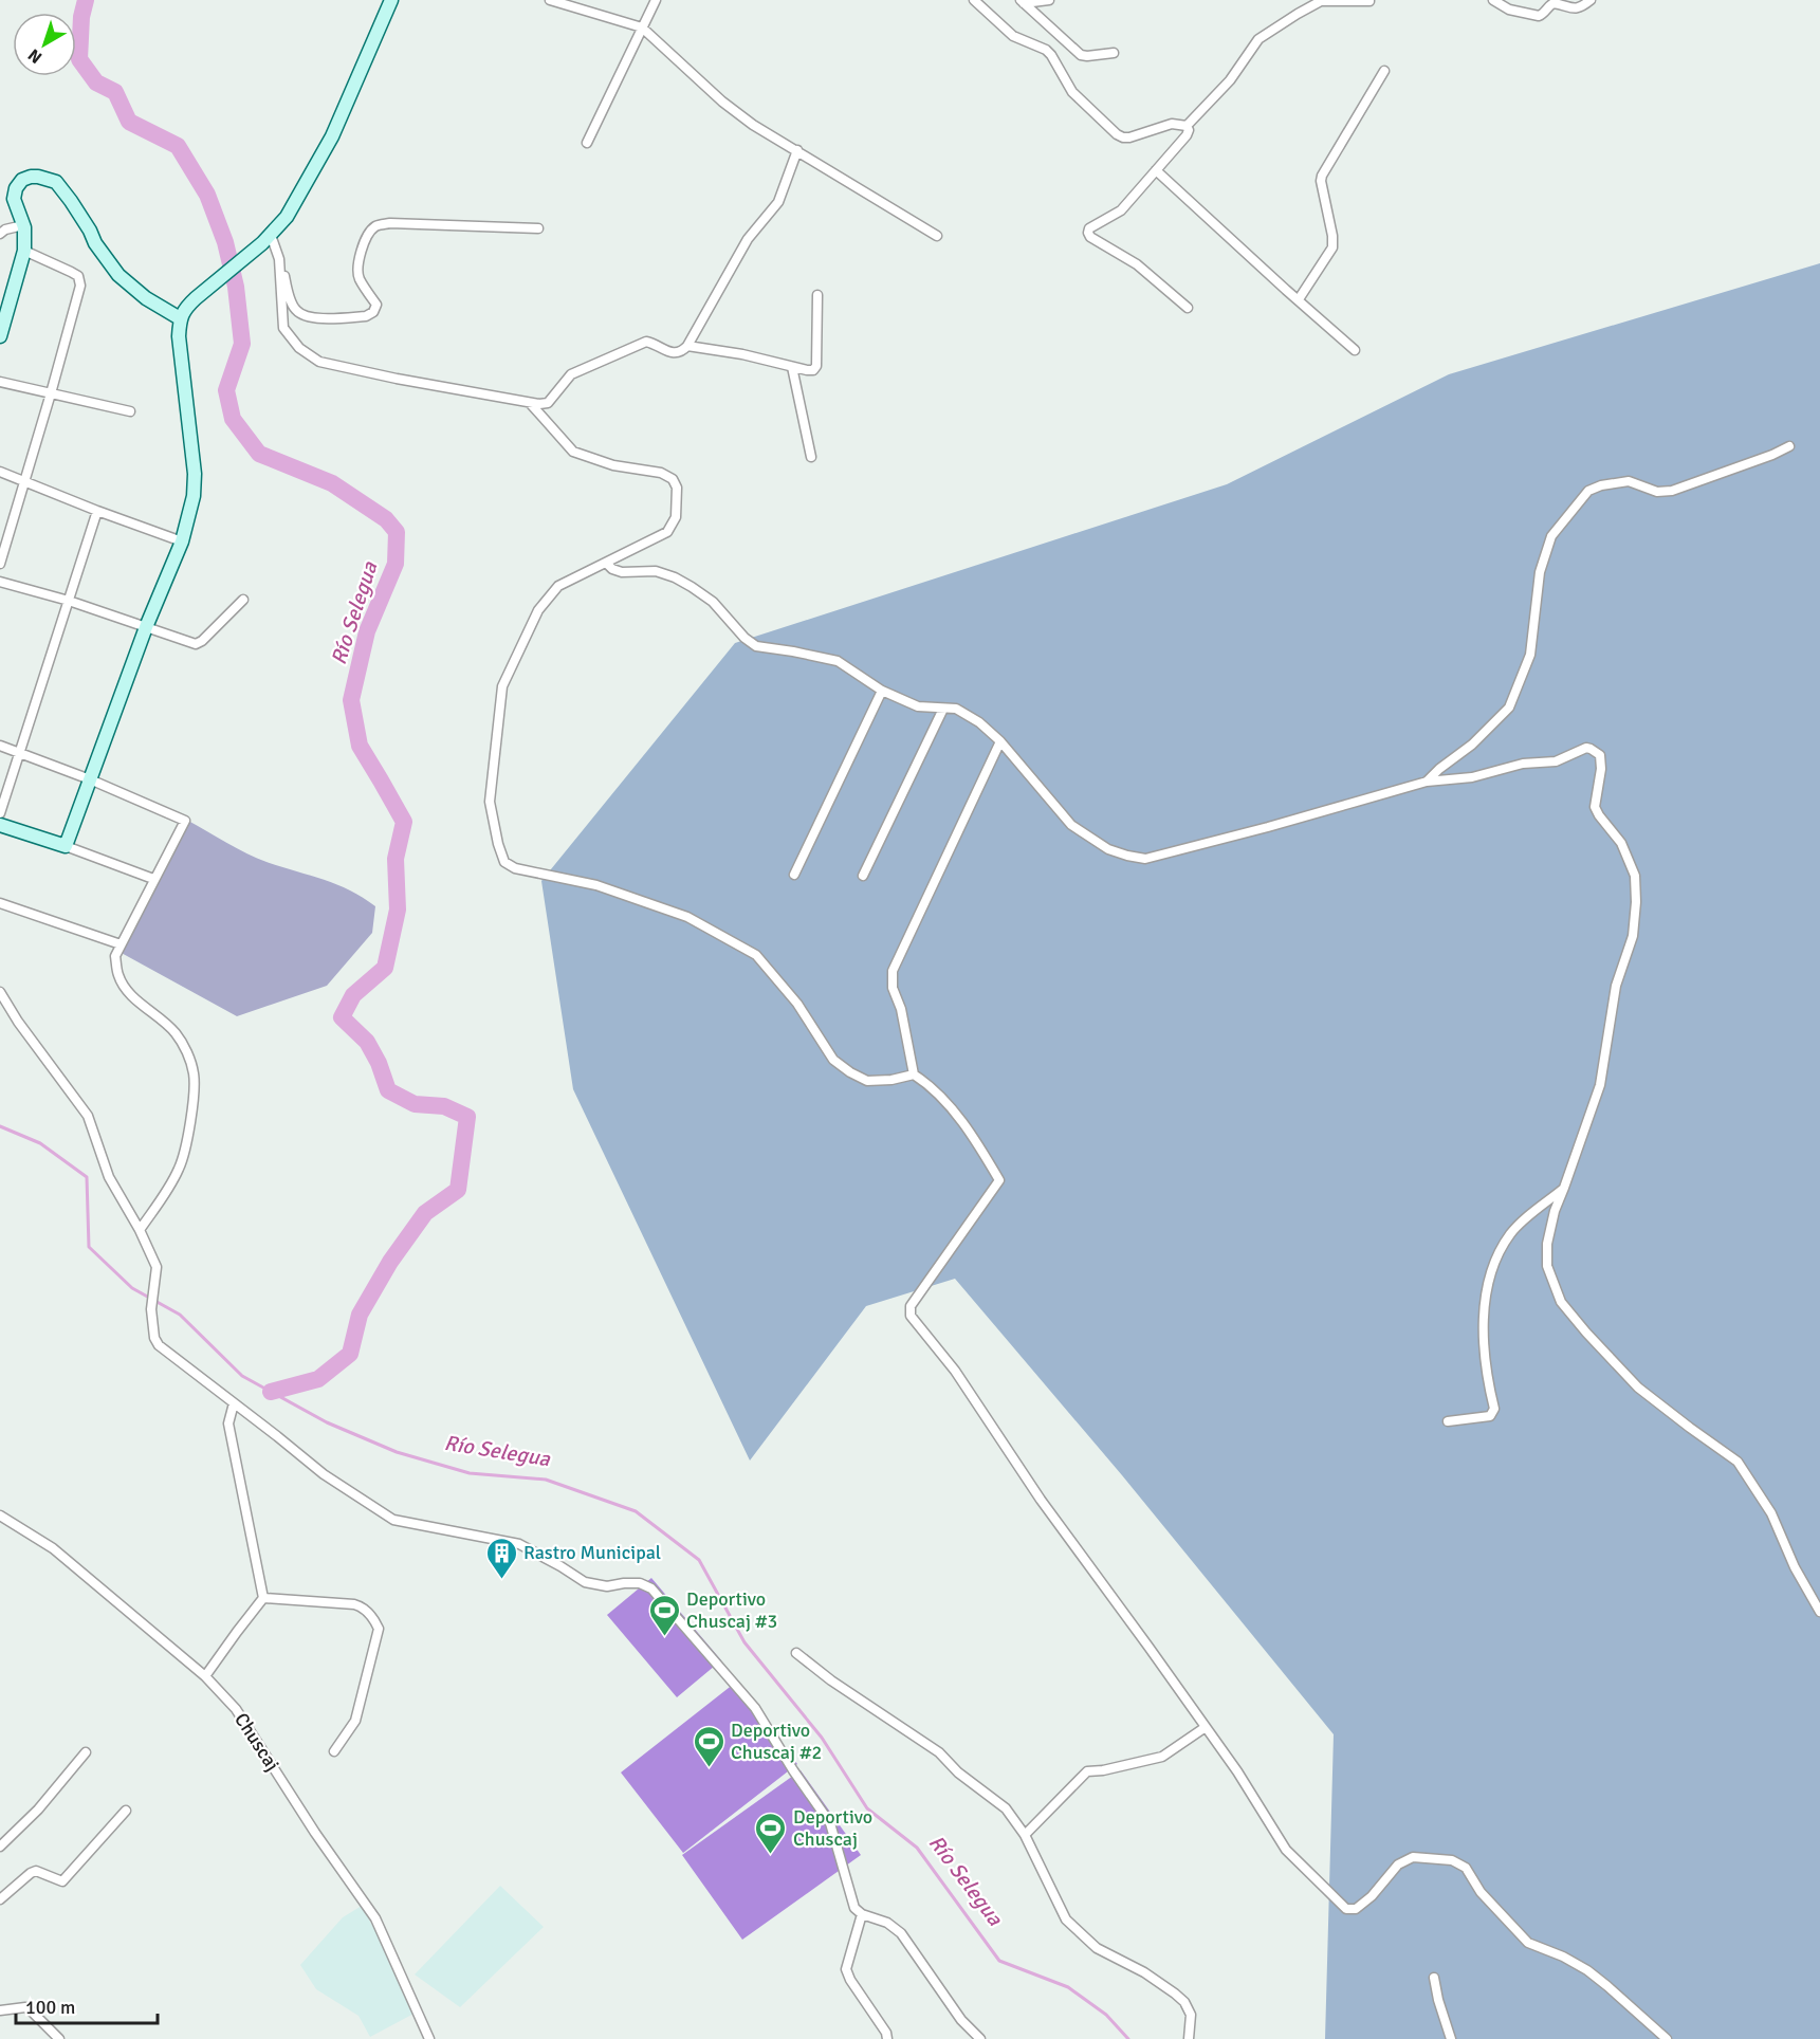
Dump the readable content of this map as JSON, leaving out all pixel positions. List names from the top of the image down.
{
  "streets": {
    "street": ["Chuscaj"]
  },
  "water": ["Río Selegua"],
  "places": {
    "building": ["Rastro Municipal"],
    "sports": ["Deportivo Chuscaj #3", "Deportivo Chuscaj #2", "Deportivo Chuscaj"]
  },
  "scale_bar": "100 m",
  "north": "bottom left"
}
